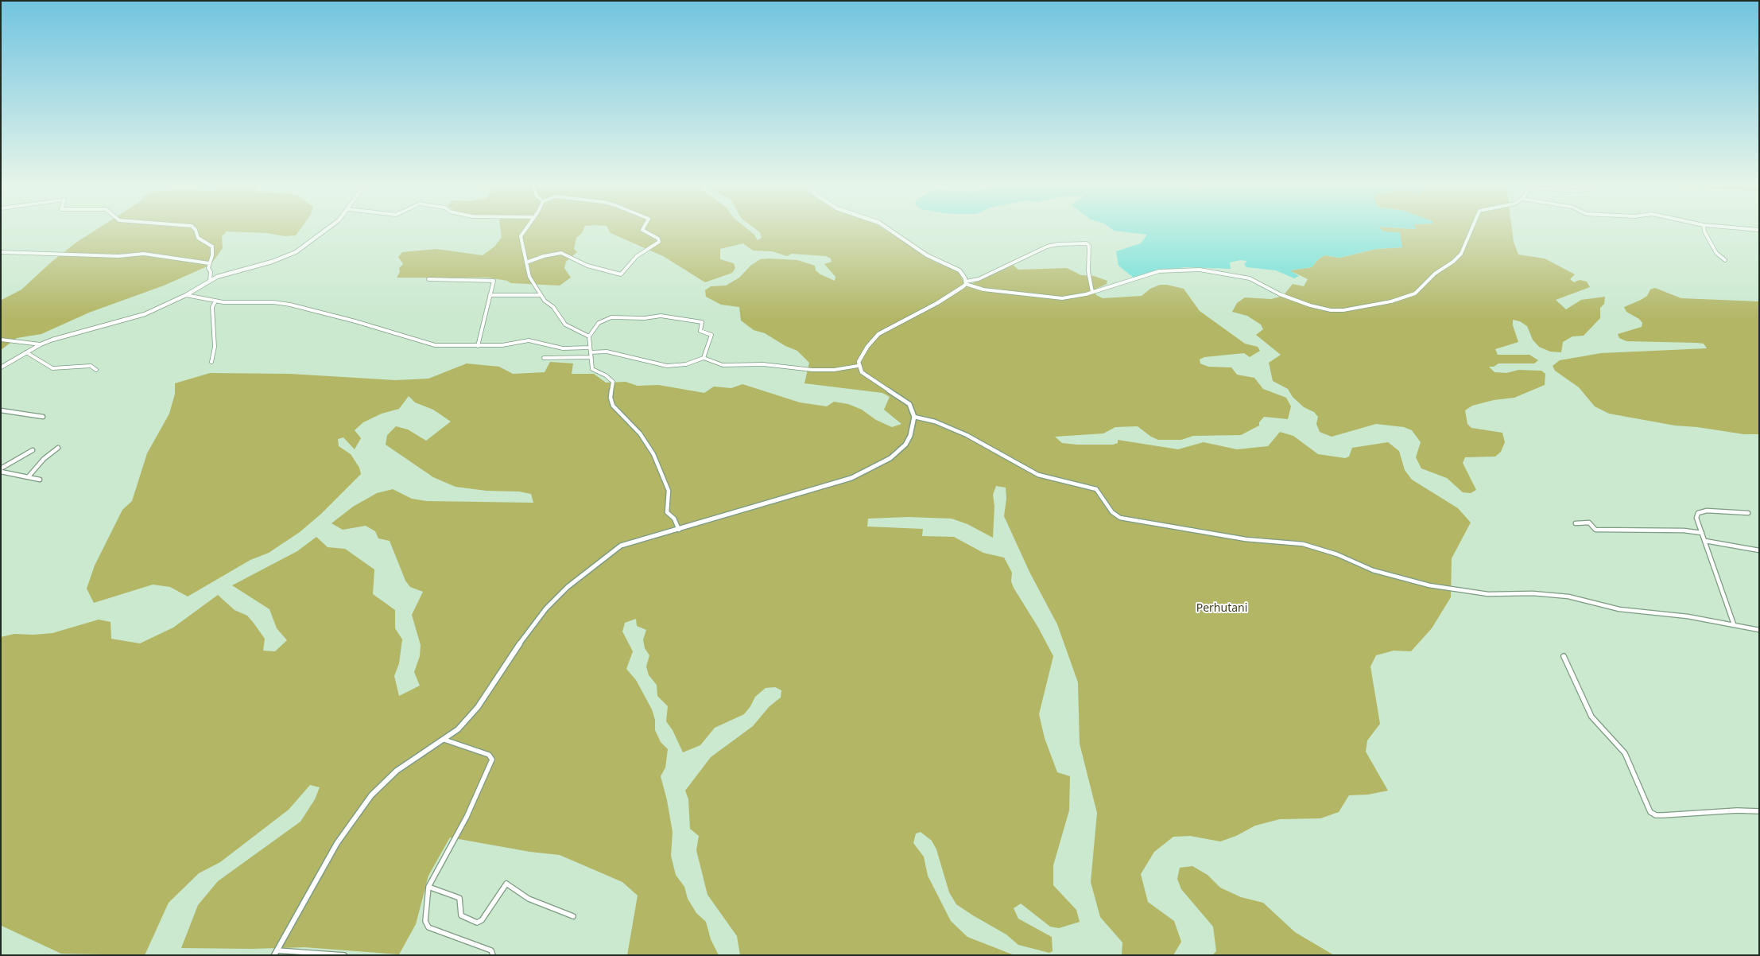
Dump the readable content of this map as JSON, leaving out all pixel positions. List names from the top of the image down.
{
  "parks": ["Perhutani"]
}
